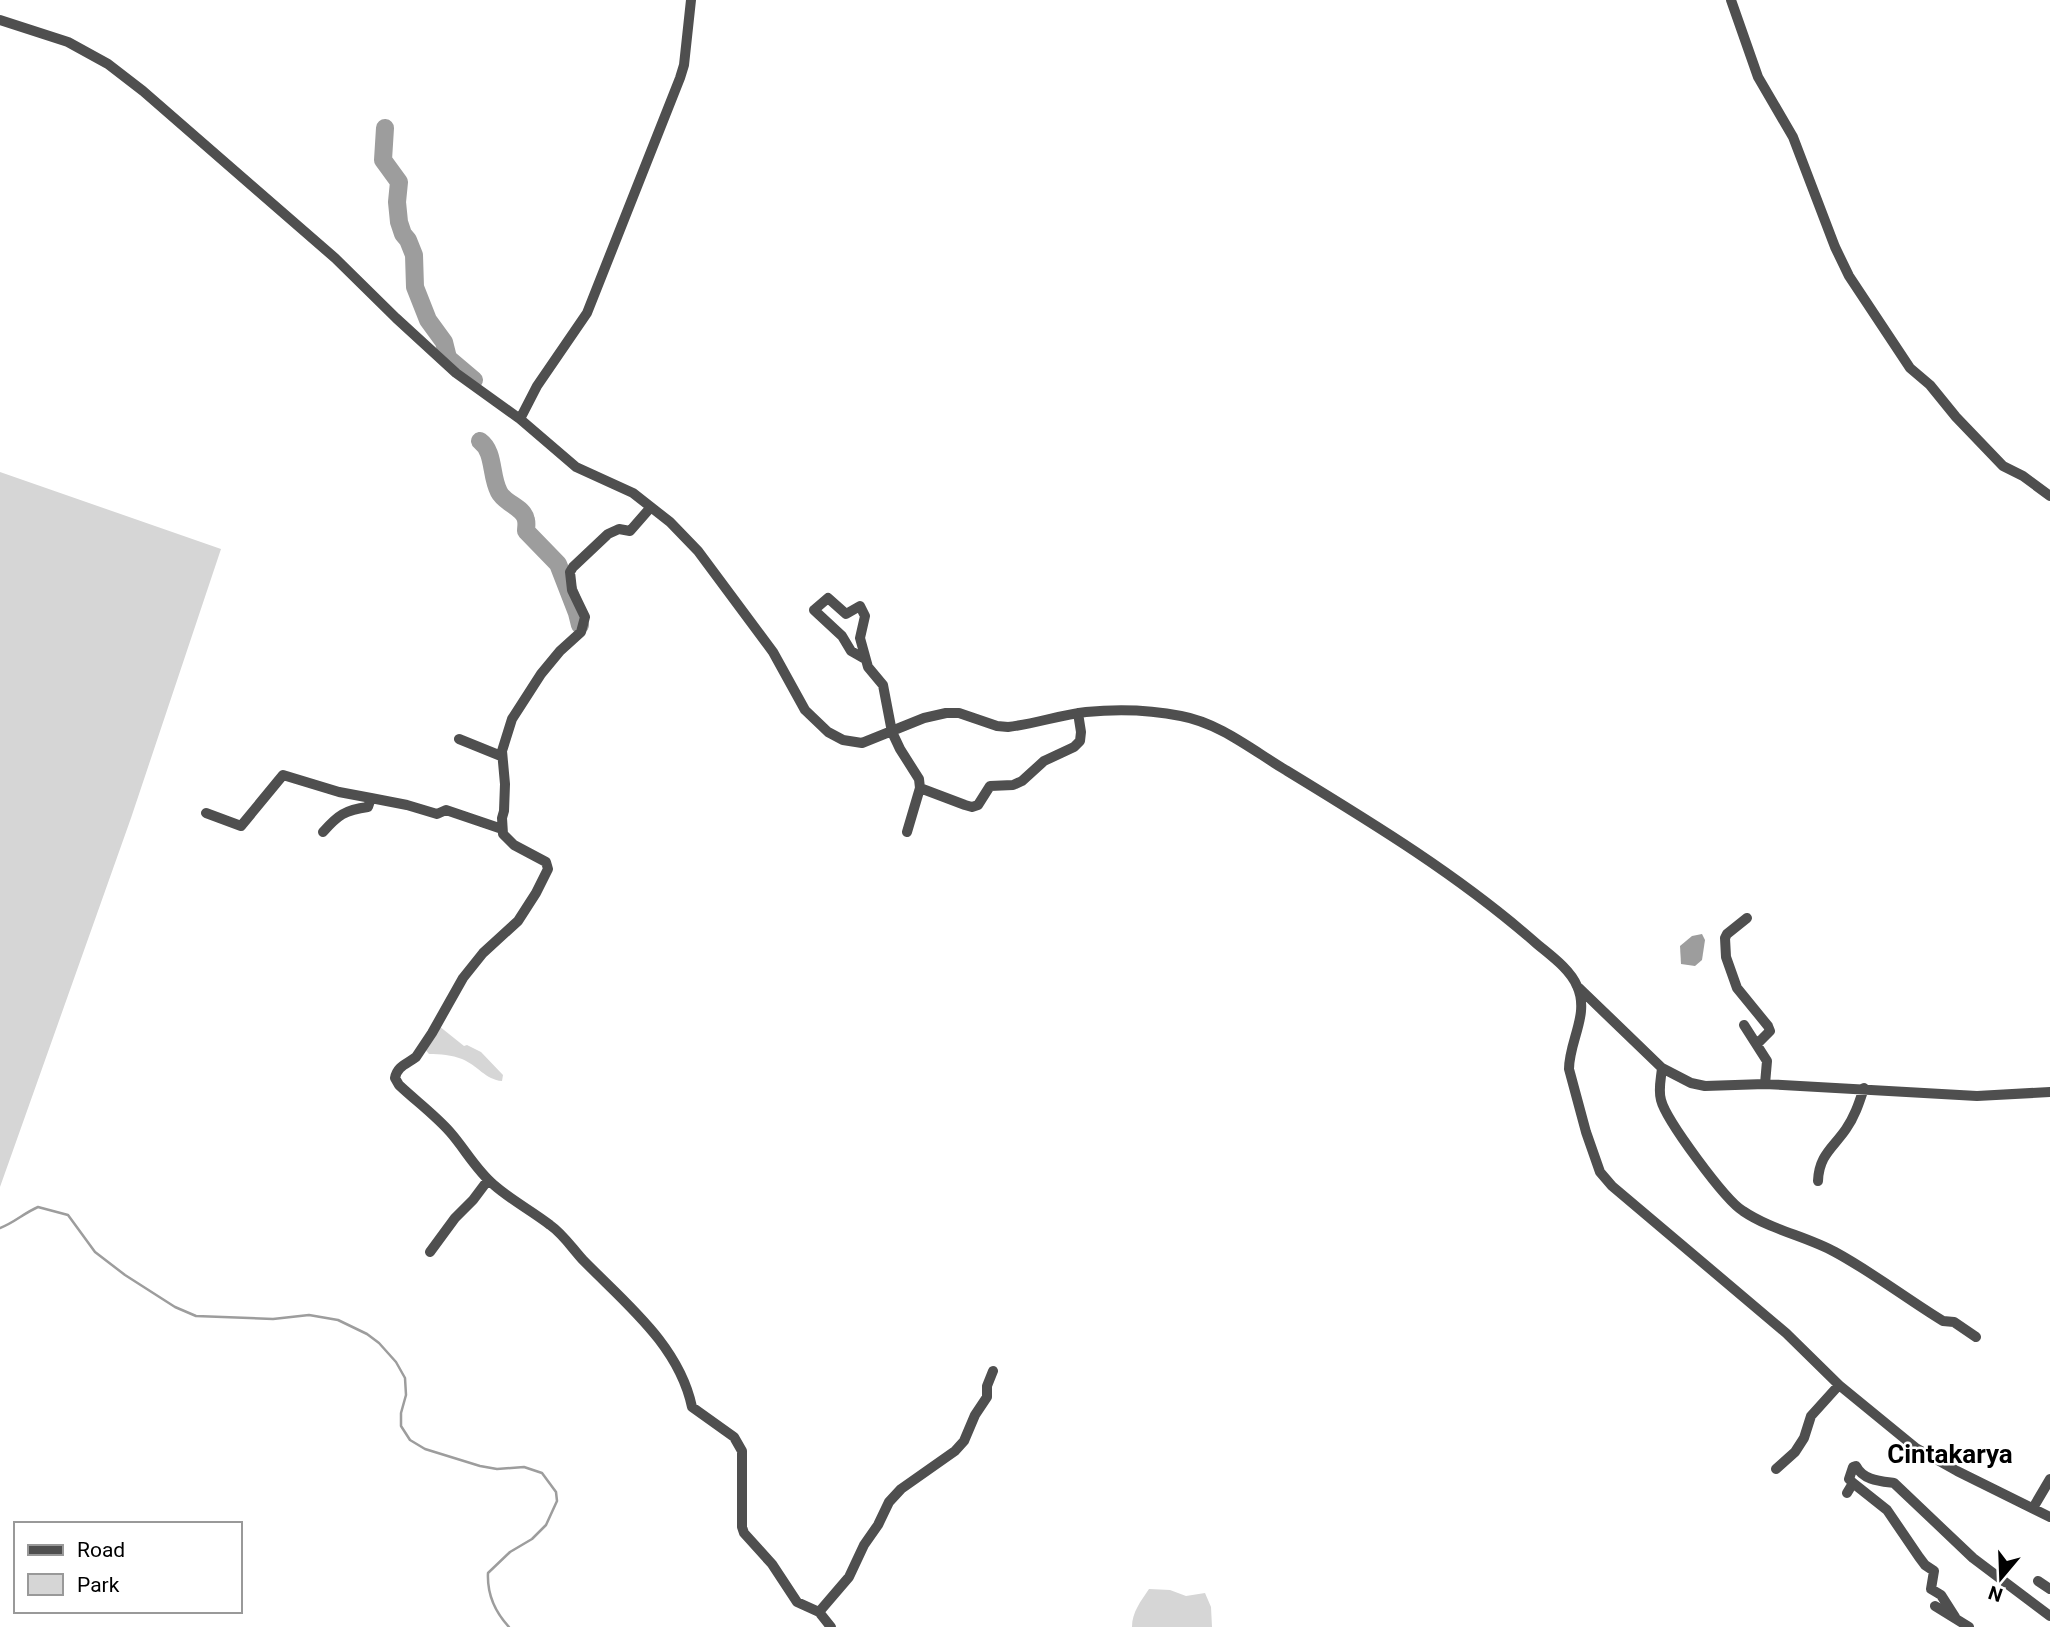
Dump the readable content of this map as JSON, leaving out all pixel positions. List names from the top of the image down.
{
  "districts": ["Cintakarya"],
  "legend": ["Road", "Park"],
  "north": "bottom"
}
